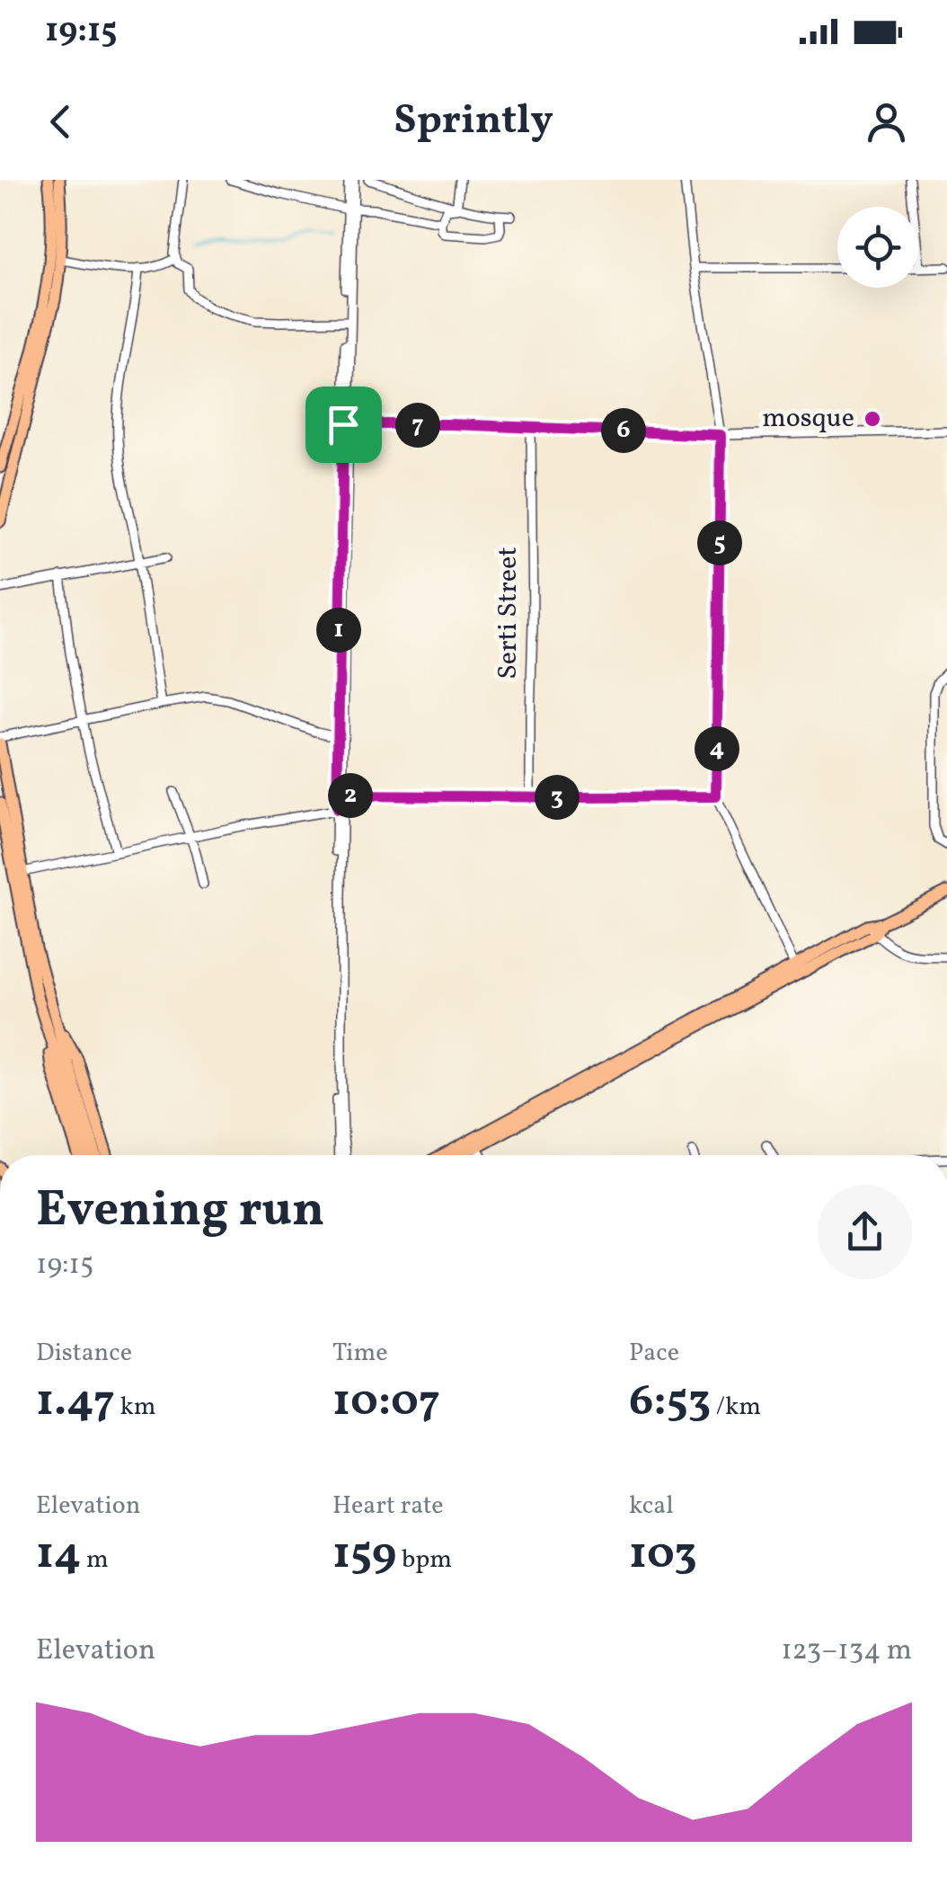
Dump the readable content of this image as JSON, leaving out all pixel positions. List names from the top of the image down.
{
  "streets": {
    "street": ["Serti Street"]
  },
  "places": ["mosque"],
  "page": {
    "status": "19:15",
    "header": "Sprintly",
    "pins": [
      "7",
      "6",
      "5",
      "1",
      "4",
      "2",
      "3"
    ],
    "heading": ["Evening run", "19:15"],
    "stats": [
      ["Distance", "1.47 km"],
      ["Time", "10:07"],
      ["Pace", "6:53 /km"],
      ["Elevation", "14 m"],
      ["Heart rate", "159 bpm"],
      ["kcal", "103"]
    ],
    "chart": ["Elevation", "123–134 m"]
  }
}
